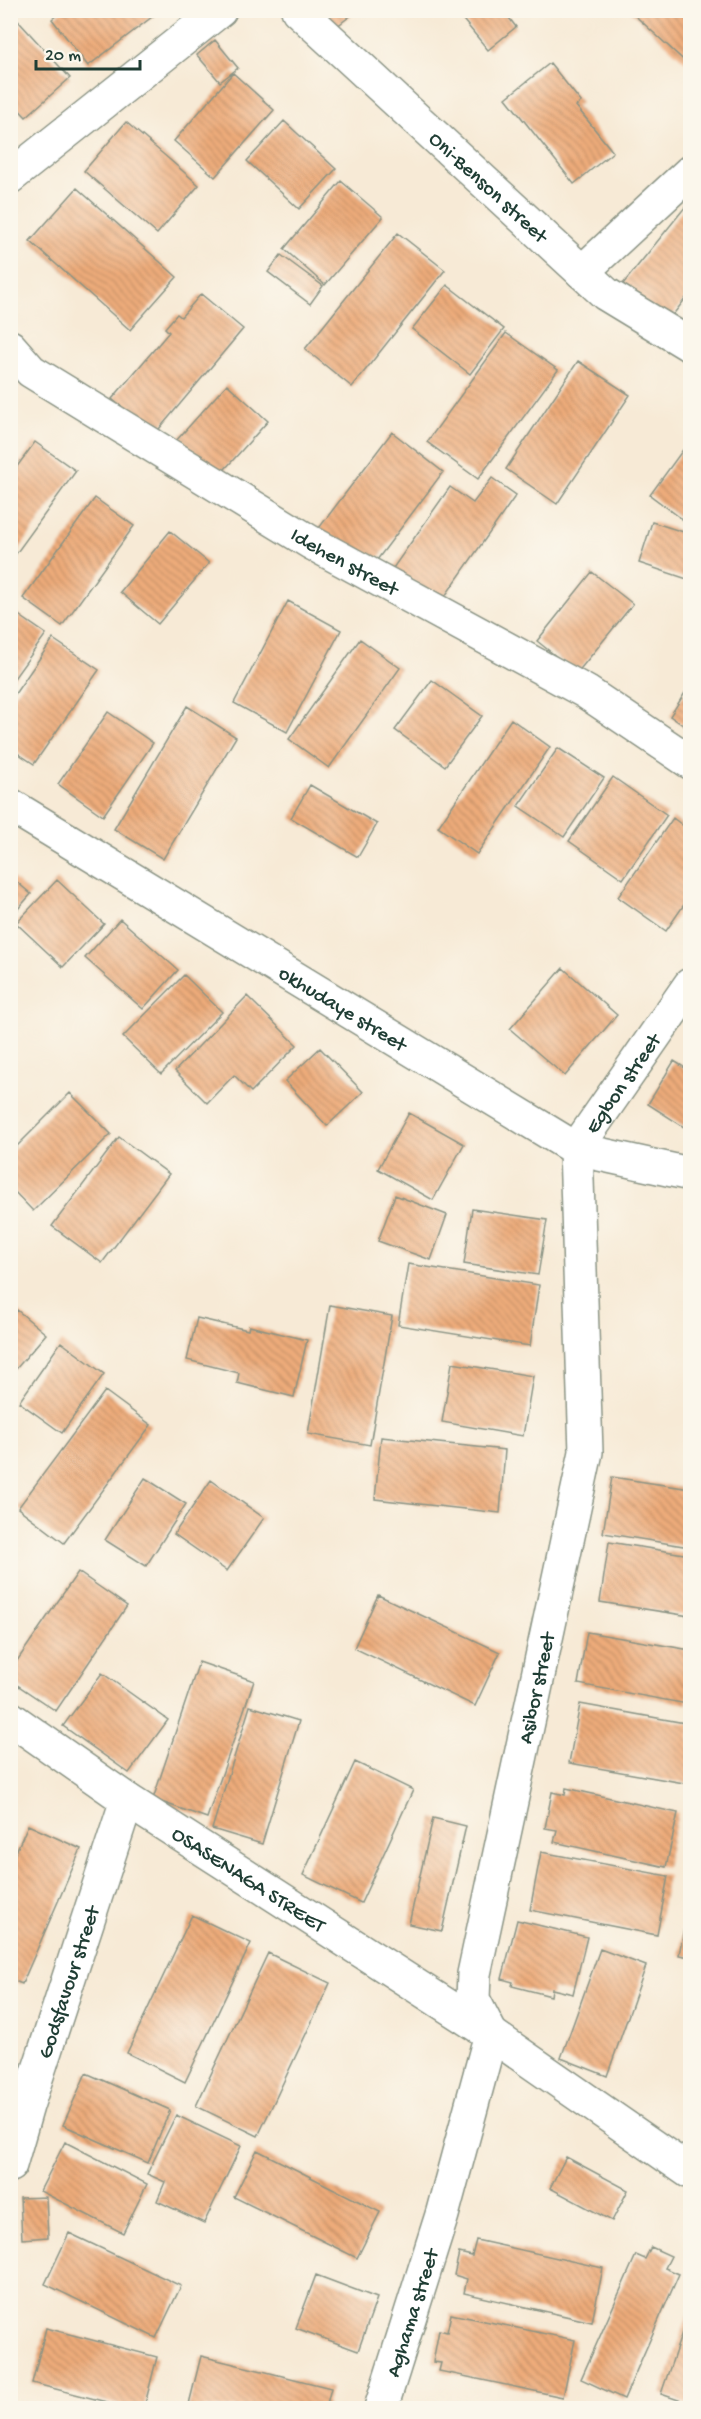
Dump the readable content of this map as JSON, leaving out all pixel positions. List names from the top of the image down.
{
  "streets": {
    "street": [
      "Oni-Benson street",
      "Idehen street",
      "okhudaye street",
      "Egbon street",
      "Asibor street",
      "OSASENAGA STREET",
      "Godsfavour street",
      "Aghama street"
    ]
  },
  "crossings": [
    ["okhudaye street", "Egbon street"],
    ["okhudaye street", "Asibor street"],
    ["Egbon street", "Asibor street"],
    ["Asibor street", "OSASENAGA STREET"],
    ["Asibor street", "Aghama street"],
    ["OSASENAGA STREET", "Godsfavour street"],
    ["OSASENAGA STREET", "Aghama street"]
  ],
  "scale_bar": "20 m"
}
